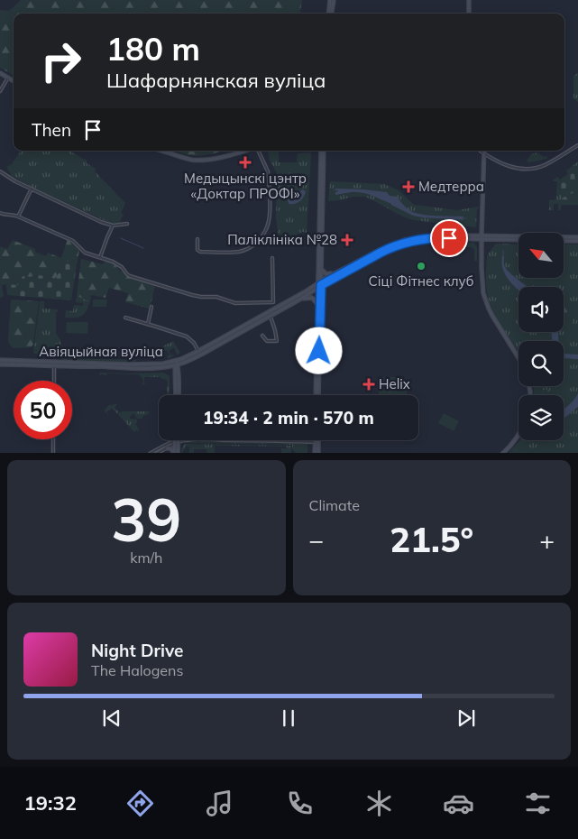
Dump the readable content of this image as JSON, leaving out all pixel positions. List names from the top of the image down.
{
  "streets": {
    "main road": ["Авіяцыйная вуліца"]
  },
  "places": {
    "health": [
      "Медыцынскі цэнтр «Доктар ПРОФІ»",
      "Медтерра",
      "Паліклініка №28",
      "Helix"
    ],
    "other": ["Сіці Фітнес клуб"]
  },
  "north": "top left",
  "page": {
    "turn": ["180 m", "Шафарнянская вуліца"],
    "then": "Then",
    "limit": "50",
    "trip": "19:34 · 2 min · 570 m",
    "tile": [
      ["39", "km/h"],
      "Climate"
    ],
    "heat": ["−", "21.5°", "+"],
    "song": ["Night Drive", "The Halogens"],
    "tabs": "19:32"
  }
}
